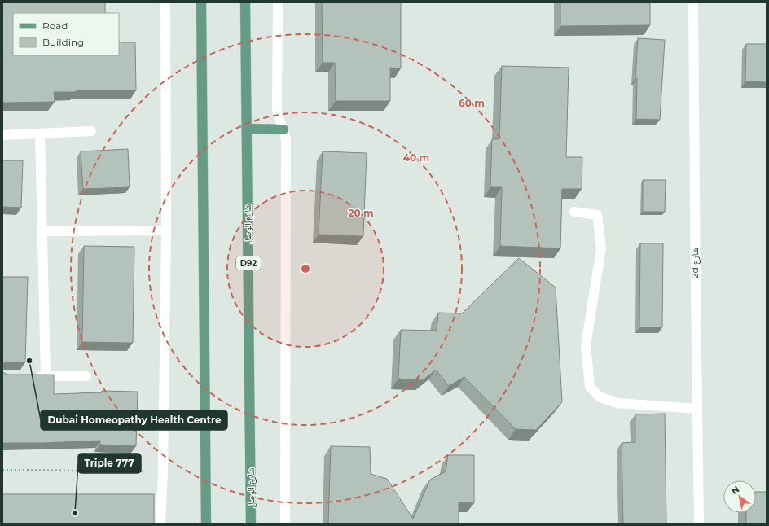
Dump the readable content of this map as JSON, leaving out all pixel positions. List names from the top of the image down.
{
  "streets": {
    "main road": ["شارع الوصل", "D92"],
    "street": ["2d شارع"]
  },
  "places": ["Dubai Homeopathy Health Centre", "Triple 777"],
  "legend": ["Road", "Building"],
  "north": "top left",
  "rings": ["60 m", "40 m", "20 m"]
}
